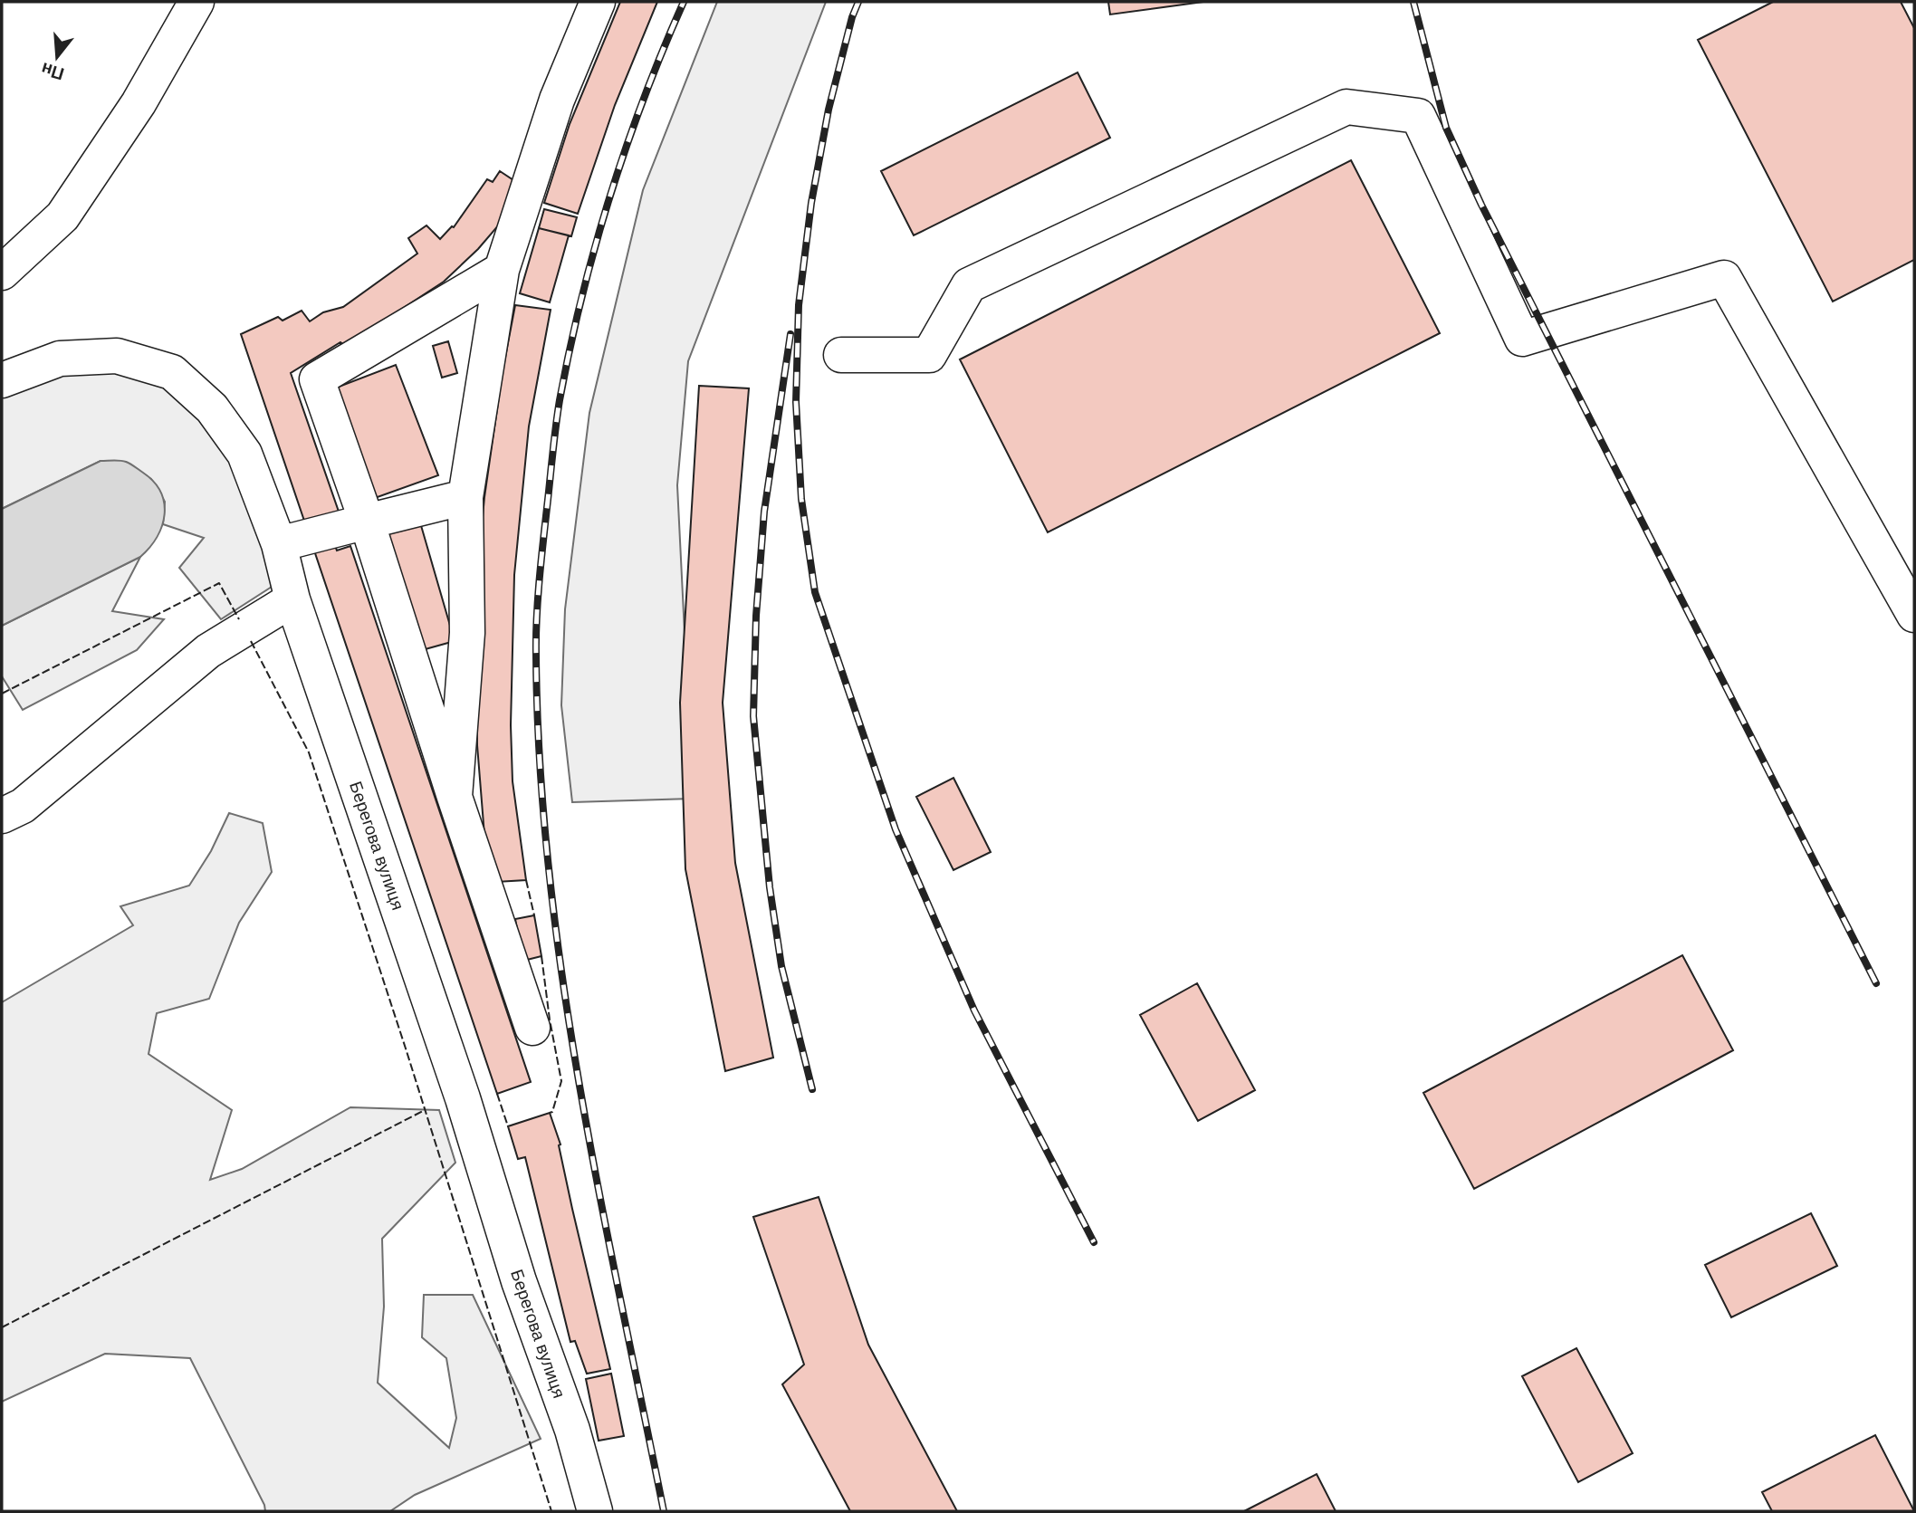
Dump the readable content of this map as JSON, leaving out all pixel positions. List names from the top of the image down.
{
  "streets": {
    "street": ["Берегова вулиця"]
  },
  "north": "bottom"
}
